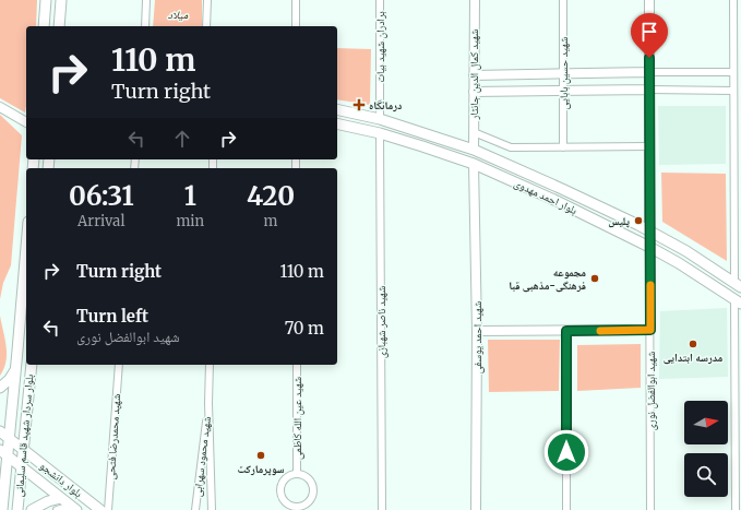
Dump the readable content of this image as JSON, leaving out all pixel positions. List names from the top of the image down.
{
  "streets": {
    "main road": ["بلوار احمد مهدوی", "بلوار سردار شهید قاسم سلیمانی", "بلوار دانشجو"],
    "street": [
      "برادران شهید بیات",
      "شهید حسین بابایی",
      "شهید کمال الدین جانثار",
      "شهید ناصر شهبازی",
      "شهید احمد یوسفی",
      "شهید ابوالفضل نوری",
      "شهید عین الله کاظمی",
      "شهید محمدرضا فتحی",
      "شهید محمود سهرابی"
    ]
  },
  "crossings": [
    ["برادران شهید بیات", "بلوار احمد مهدوی"],
    ["شهید کمال الدین جانثار", "بلوار احمد مهدوی"],
    ["بلوار احمد مهدوی", "شهید ناصر شهبازی"],
    ["بلوار احمد مهدوی", "شهید احمد یوسفی"],
    ["بلوار احمد مهدوی", "شهید ابوالفضل نوری"],
    ["بلوار سردار شهید قاسم سلیمانی", "بلوار دانشجو"]
  ],
  "parks": ["میلاد"],
  "places": {
    "health": ["درمانگاه"],
    "other": [
      "پلیس",
      "مجموعه فرهنگی-مذهبی قبا",
      "مدرسه ابتدایی",
      "سوپرمارکت"
    ]
  },
  "north": "right",
  "page": {
    "turn": ["110 m", "Turn right"],
    "eta": [
      "06:31",
      "Arrival",
      "1",
      "min",
      "420",
      "m"
    ],
    "list": [
      {
        "name": "Turn right",
        "value": "110 m"
      },
      {
        "name": "Turn left",
        "note": "شهید ابوالفضل نوری",
        "value": "70 m"
      }
    ]
  }
}
